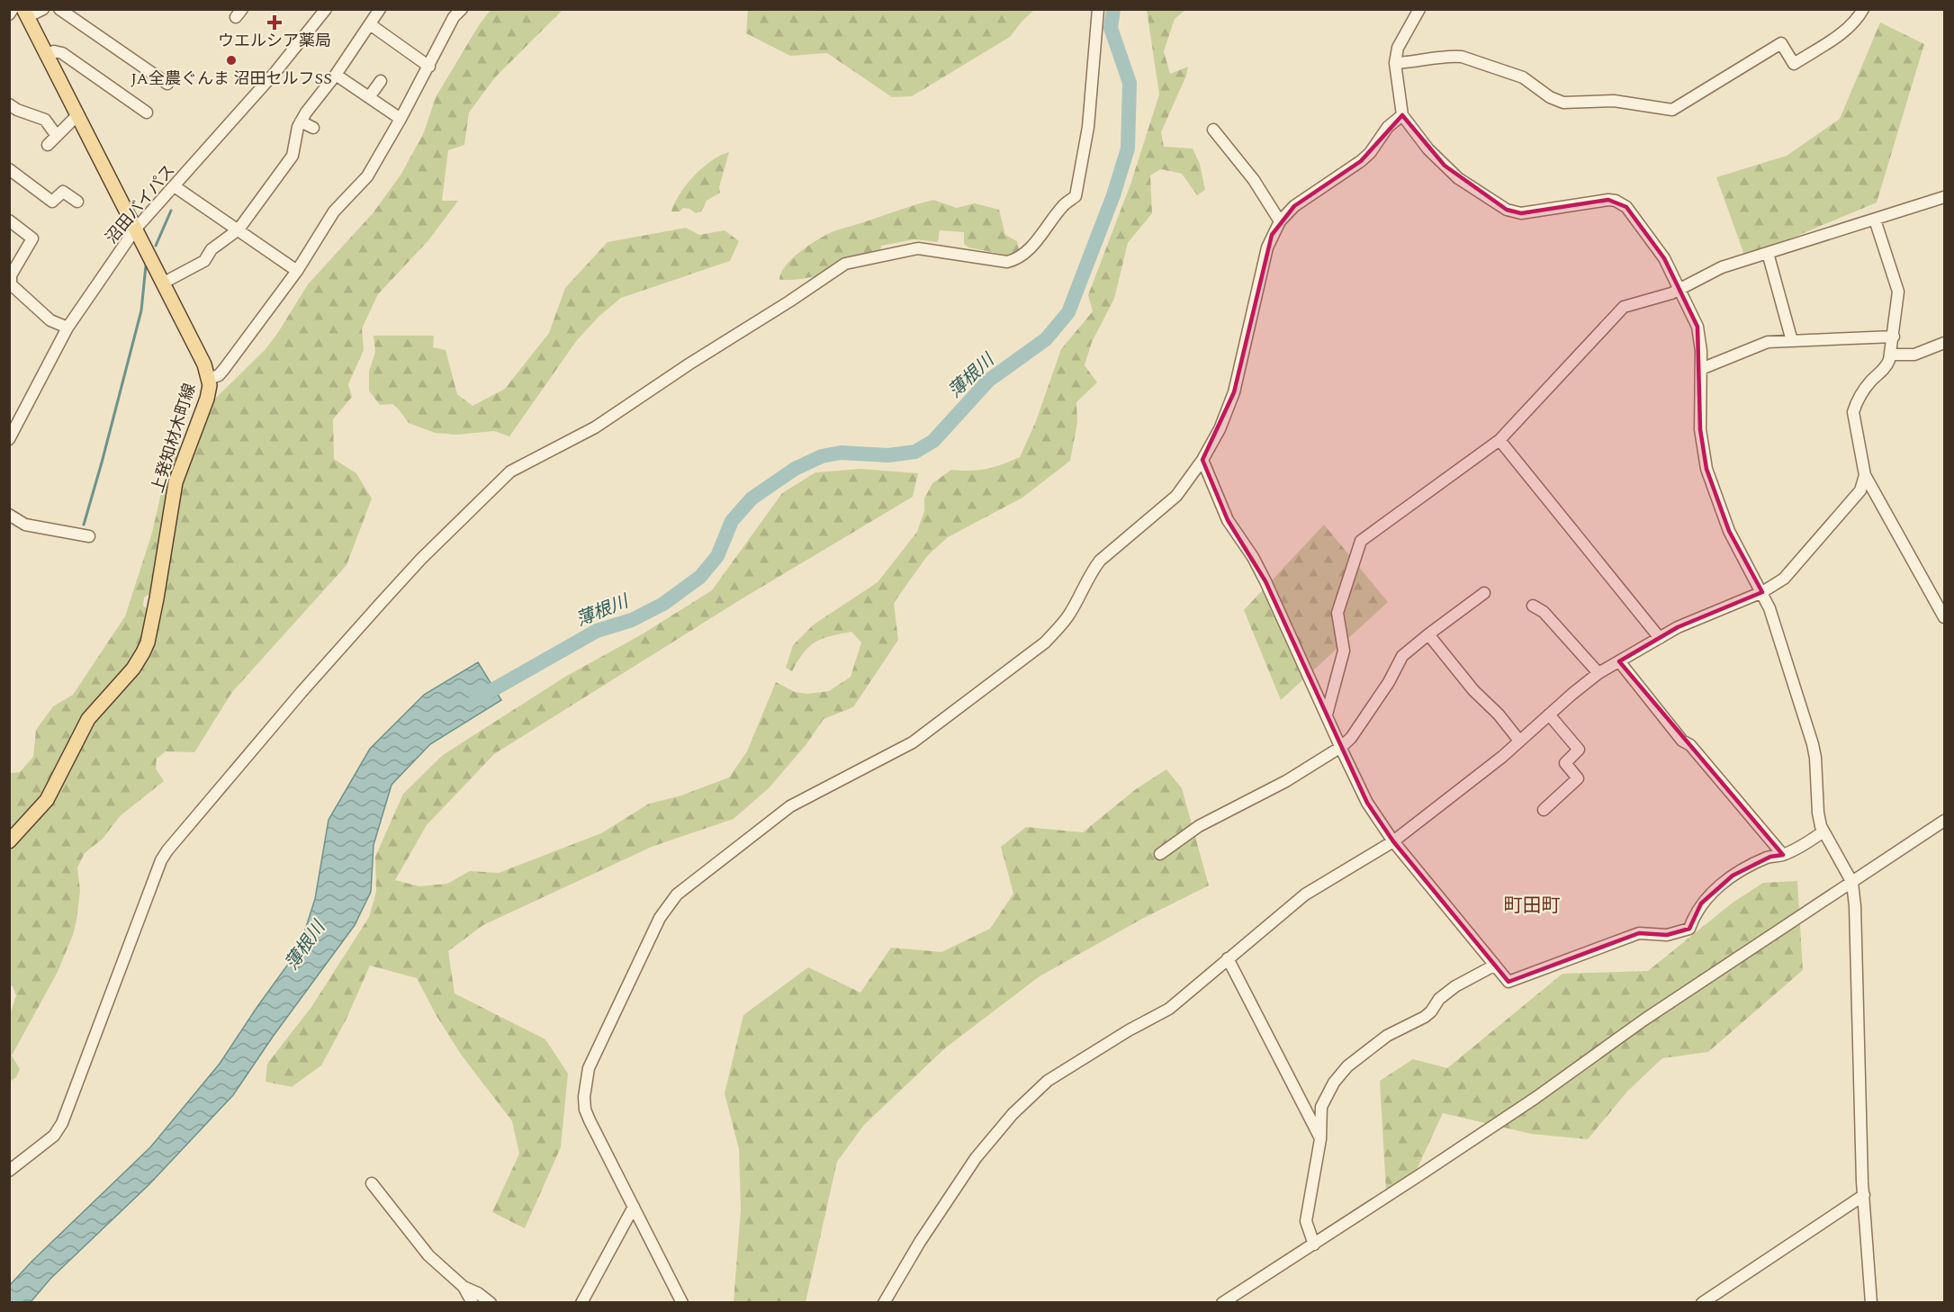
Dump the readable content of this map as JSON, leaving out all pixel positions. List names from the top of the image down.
{
  "streets": {
    "main road": ["上発知材木町線"],
    "street": ["沼田バイパス"]
  },
  "crossings": [
    ["沼田バイパス", "上発知材木町線"]
  ],
  "districts": ["町田町"],
  "water": ["薄根川"],
  "places": {
    "health": ["ウエルシア薬局"],
    "other": ["JA全農ぐんま 沼田セルフSS"]
  }
}
